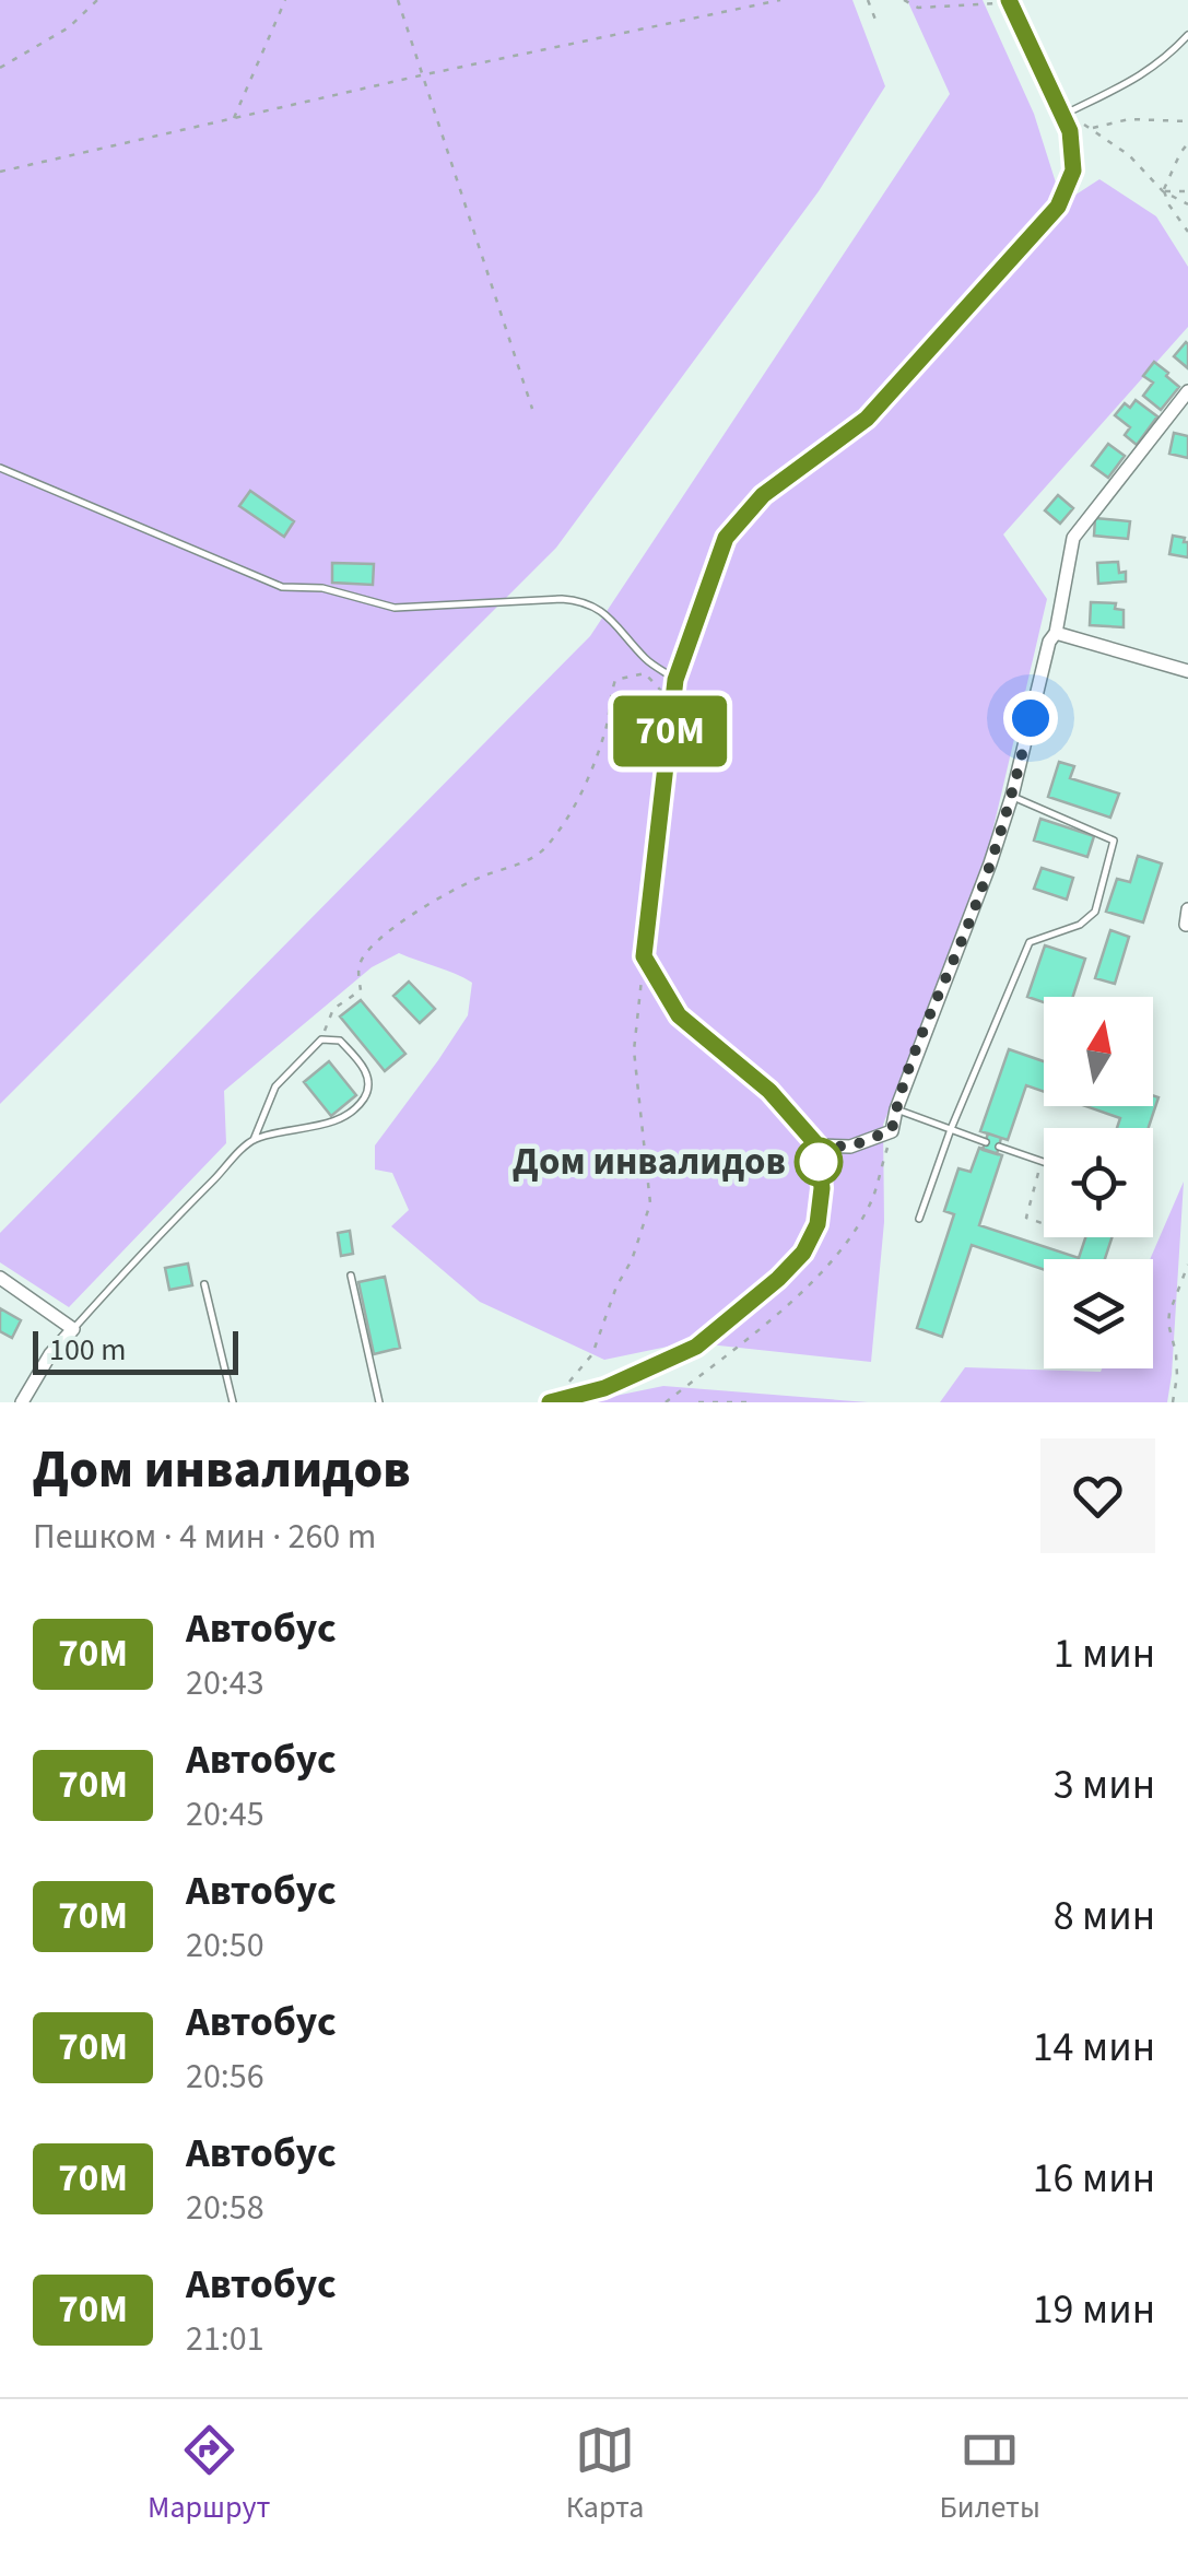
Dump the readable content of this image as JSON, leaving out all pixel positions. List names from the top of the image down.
{
  "places": ["Дом инвалидов"],
  "lines": ["bus line 70М"],
  "scale_bar": "100 m",
  "north": "top",
  "page": {
    "on_map": "70М",
    "scale": "100 m",
    "heading": ["Дом инвалидов", "Пешком · 4 мин · 260 m"],
    "list": [
      {
        "mark": "70М",
        "name": "Автобус",
        "note": "20:43",
        "value": "1 мин"
      },
      {
        "mark": "70М",
        "name": "Автобус",
        "note": "20:45",
        "value": "3 мин"
      },
      {
        "mark": "70М",
        "name": "Автобус",
        "note": "20:50",
        "value": "8 мин"
      },
      {
        "mark": "70М",
        "name": "Автобус",
        "note": "20:56",
        "value": "14 мин"
      },
      {
        "mark": "70М",
        "name": "Автобус",
        "note": "20:58",
        "value": "16 мин"
      },
      {
        "mark": "70М",
        "name": "Автобус",
        "note": "21:01",
        "value": "19 мин"
      }
    ],
    "tabs": ["Маршрут", "Карта", "Билеты"]
  }
}
